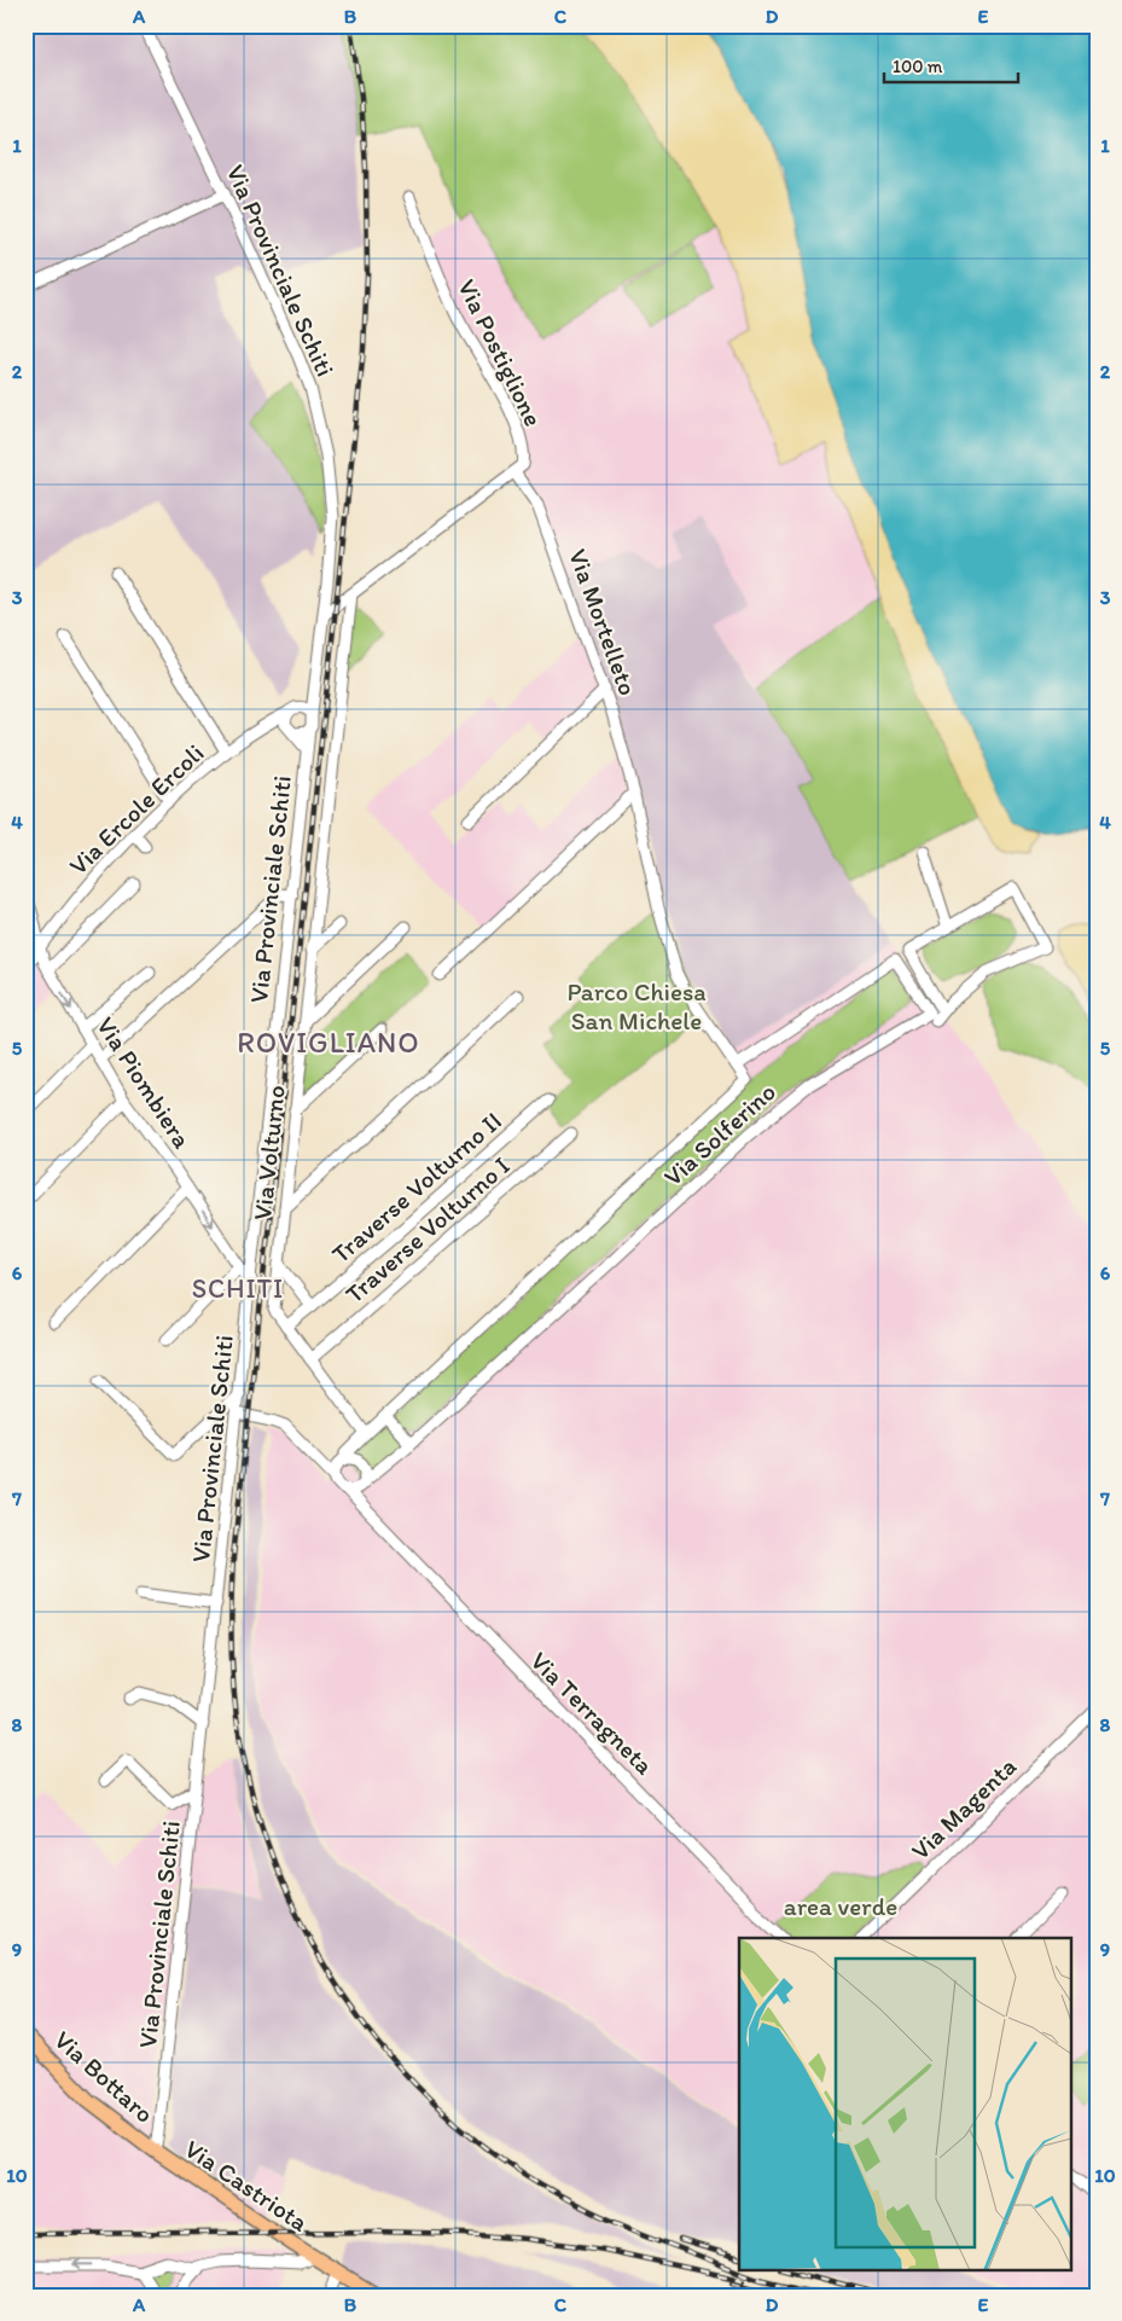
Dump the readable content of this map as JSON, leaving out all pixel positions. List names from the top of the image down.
{
  "streets": {
    "main road": ["Via Bottaro", "Via Castriota"],
    "street": [
      "Via Provinciale Schiti",
      "Via Postiglione",
      "Via Mortelleto",
      "Via Ercole Ercoli",
      "Via Piombiera",
      "Via Solferino",
      "Via Volturno",
      "Traverse Volturno II",
      "Traverse Volturno I",
      "Via Terragneta",
      "Via Magenta"
    ]
  },
  "crossings": [
    ["Via Provinciale Schiti", "Via Ercole Ercoli"],
    ["Via Provinciale Schiti", "Via Piombiera"],
    ["Via Provinciale Schiti", "Via Bottaro"],
    ["Via Provinciale Schiti", "Via Castriota"],
    ["Via Postiglione", "Via Mortelleto"],
    ["Via Mortelleto", "Via Solferino"],
    ["Via Ercole Ercoli", "Via Piombiera"],
    ["Via Solferino", "Via Volturno"],
    ["Via Solferino", "Via Terragneta"],
    ["Via Volturno", "Traverse Volturno II"],
    ["Via Volturno", "Traverse Volturno I"],
    ["Via Bottaro", "Via Castriota"]
  ],
  "one_way": ["Via Piombiera"],
  "districts": ["ROVIGLIANO", "SCHITI"],
  "parks": ["Parco Chiesa San Michele", "area verde"],
  "scale_bar": "100 m",
  "grid": {
    "columns": [
      "A",
      "B",
      "C",
      "D",
      "E"
    ],
    "rows": [
      "1",
      "2",
      "3",
      "4",
      "5",
      "6",
      "7",
      "8",
      "9",
      "10"
    ]
  }
}
